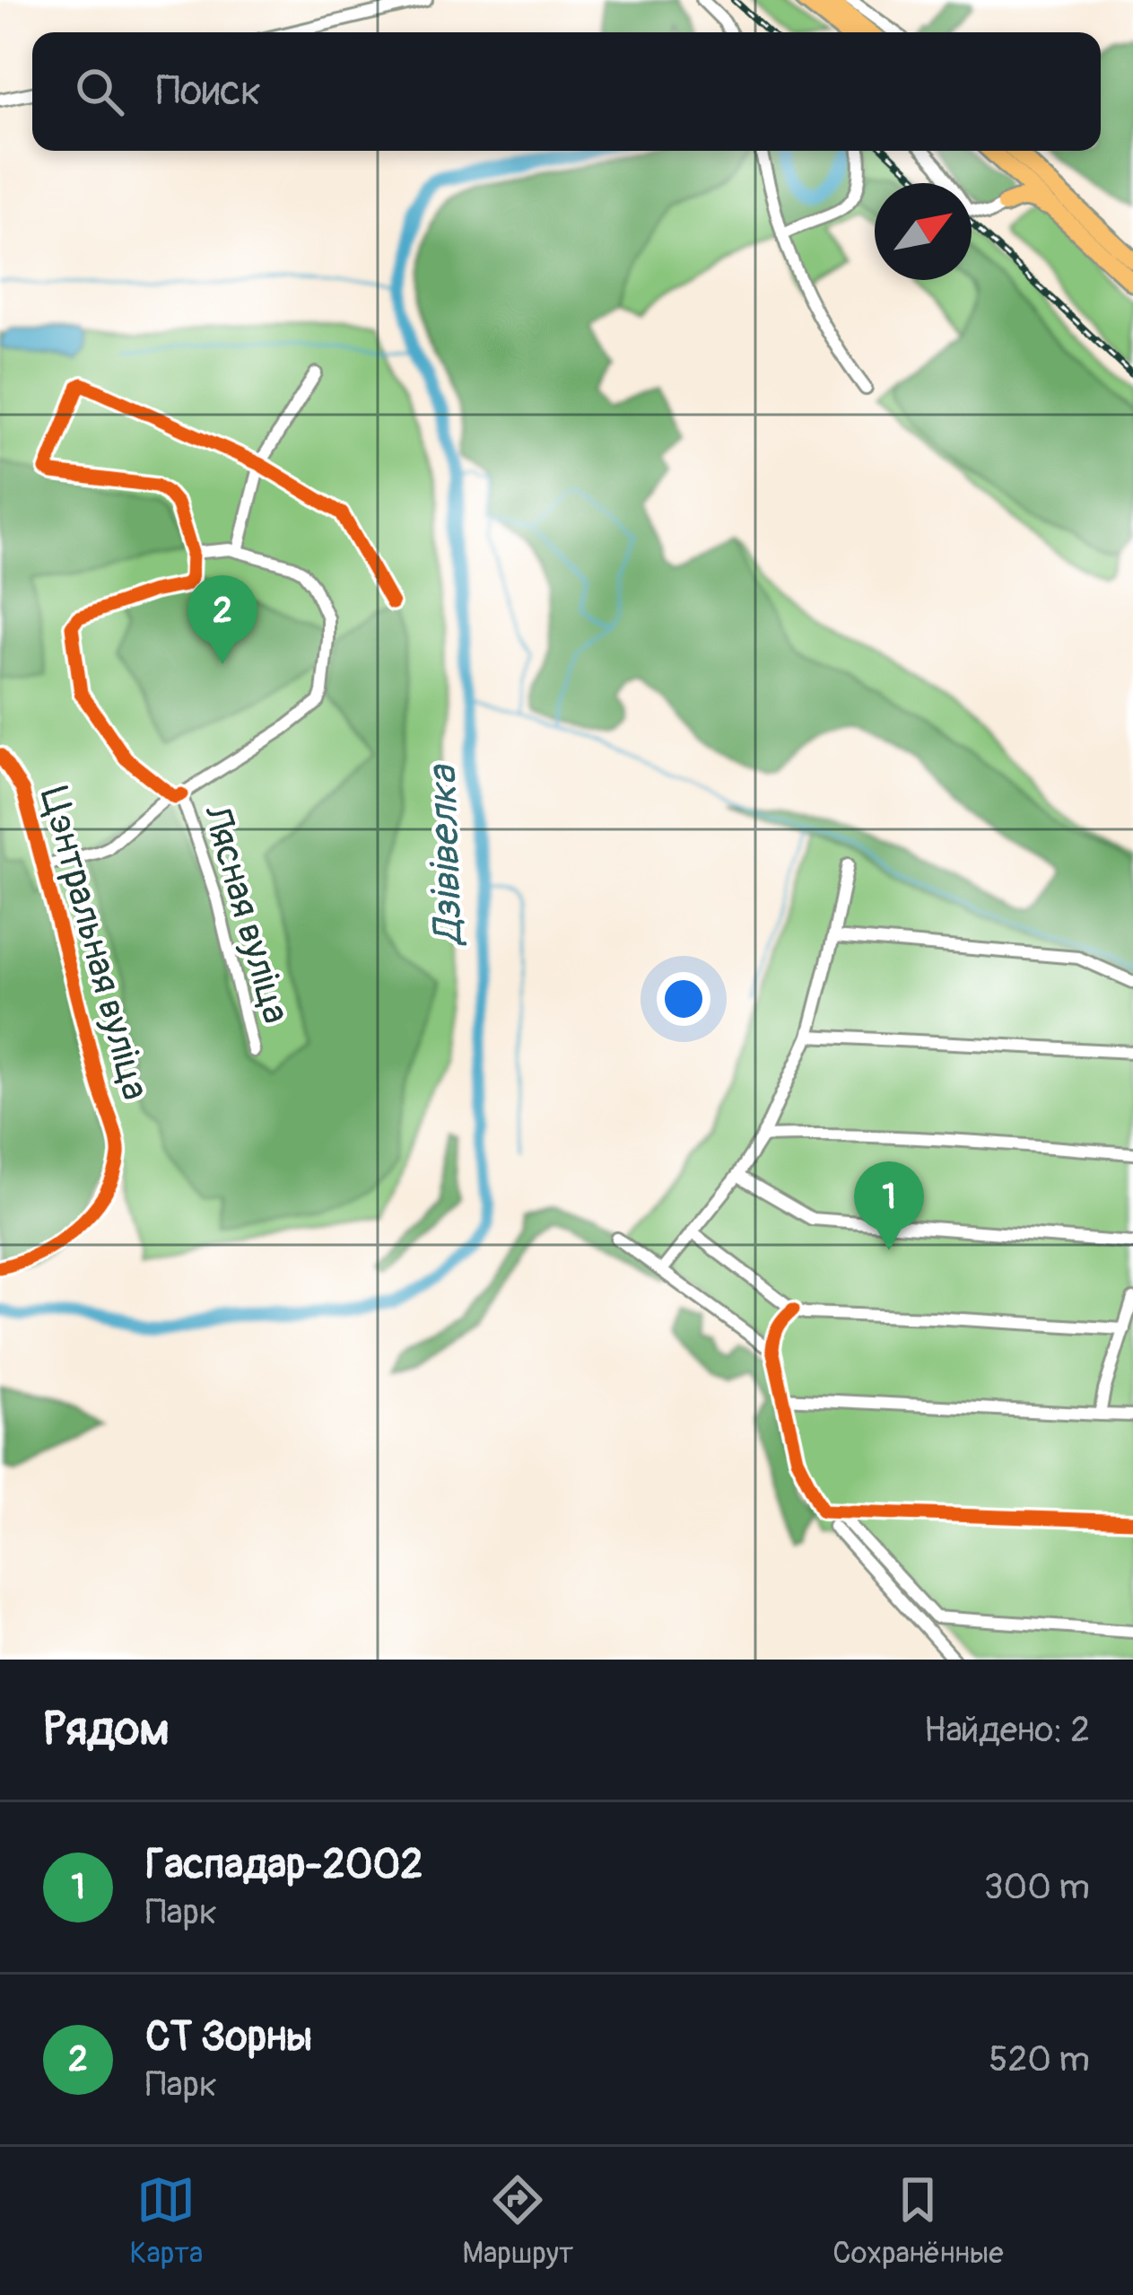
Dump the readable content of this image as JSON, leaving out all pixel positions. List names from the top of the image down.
{
  "streets": {
    "street": ["Лясная вуліца", "Цэнтральная вуліца"]
  },
  "water": ["Дзівівелка"],
  "north": "top right",
  "page": {
    "search": "Поиск",
    "pins": ["2", "1"],
    "heading": ["Рядом", "Найдено: 2"],
    "list": [
      {
        "mark": "1",
        "name": "Гаспадар-2002",
        "note": "Парк",
        "value": "300 m"
      },
      {
        "mark": "2",
        "name": "СТ Зорны",
        "note": "Парк",
        "value": "520 m"
      }
    ],
    "nav": ["Карта", "Маршрут", "Сохранённые"]
  }
}
